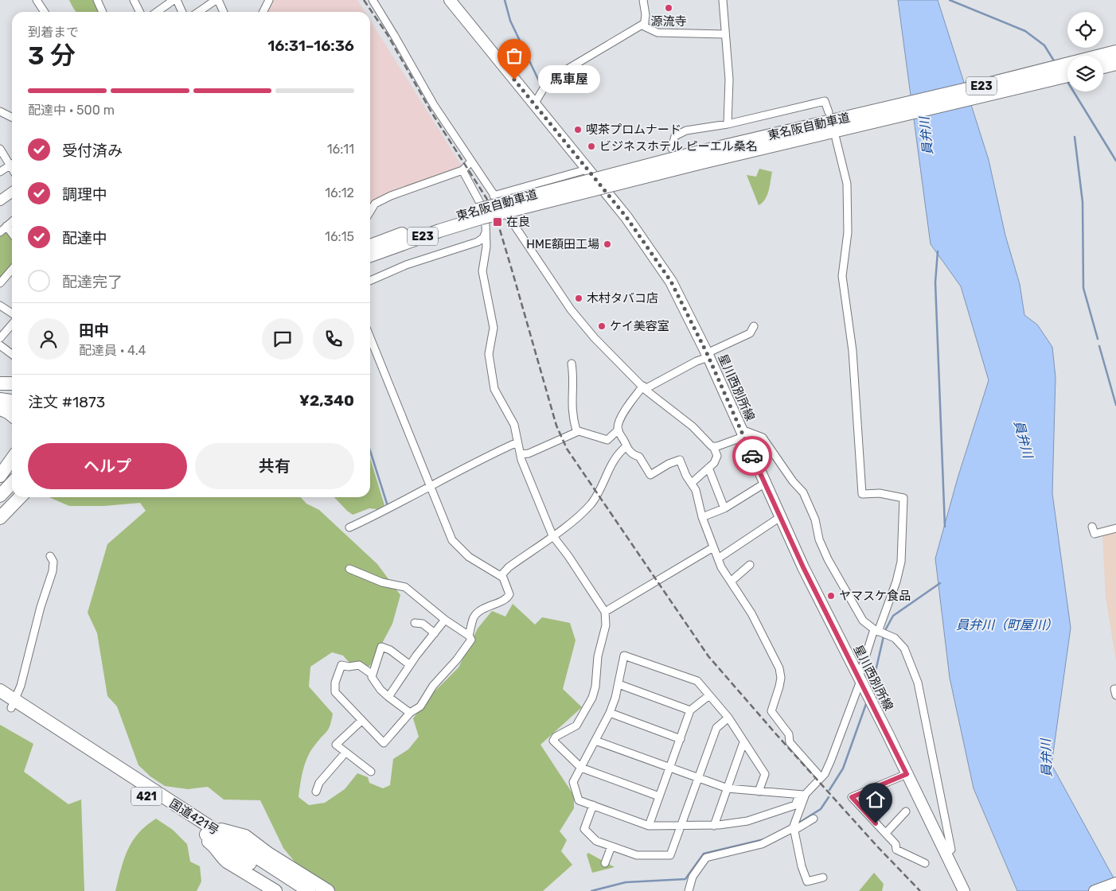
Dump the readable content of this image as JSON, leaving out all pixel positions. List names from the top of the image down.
{
  "streets": {
    "highway": [
      "E23",
      "東名阪自動車道",
      "421",
      "国道421号"
    ],
    "main road": ["星川西別所線"]
  },
  "water": ["員弁川", "員弁川（町屋川）"],
  "places": {
    "other": [
      "源流寺",
      "馬車屋",
      "喫茶プロムナード",
      "ビジネスホテル ピーエル桑名",
      "HME額田工場",
      "木村タバコ店",
      "ケイ美容室",
      "ヤマスケ食品"
    ],
    "transit": ["在良"]
  },
  "page": {
    "heading": ["3 分", "到着まで", "16:31–16:36"],
    "panel": [
      "田中",
      "配達員 · 4.4",
      "注文 #1873",
      "¥2,340"
    ],
    "bubble": "馬車屋",
    "bar": "配達中 · 500 m",
    "list": [
      ["受付済み", "16:11"],
      ["調理中", "16:12"],
      ["配達中", "16:15"],
      "配達完了"
    ],
    "buttons": ["ヘルプ", "共有"]
  }
}
